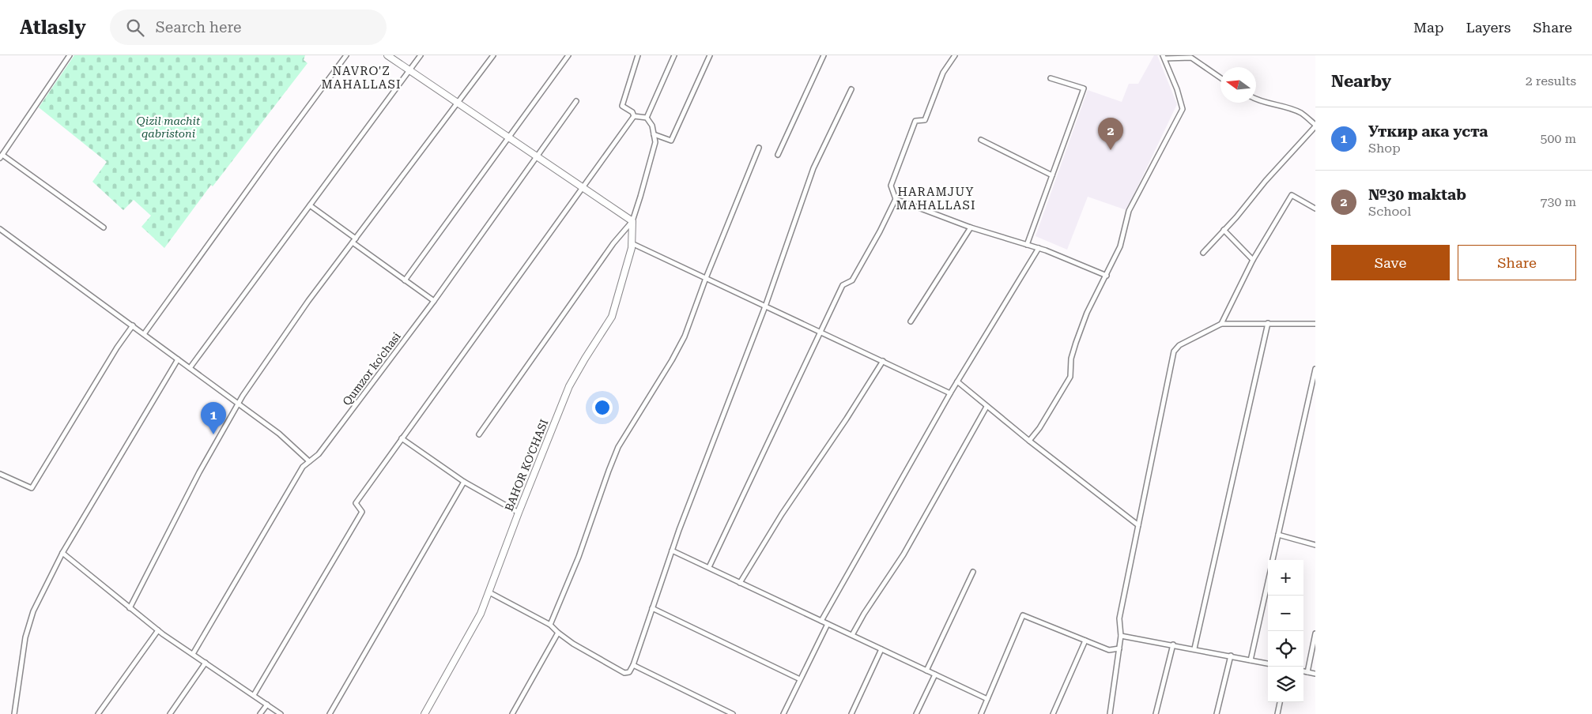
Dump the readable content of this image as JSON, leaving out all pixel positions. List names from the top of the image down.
{
  "streets": {
    "street": ["Qumzor ko'chasi", "BAHOR KO'CHASI"]
  },
  "districts": ["NAVRO'Z MAHALLASI", "HARAMJUY MAHALLASI"],
  "parks": ["Qizil machit qabristoni"],
  "north": "left",
  "page": {
    "header": "Atlasly",
    "search": "Search here",
    "nav": ["Map", "Layers", "Share"],
    "heading": ["Nearby", "2 results"],
    "list": [
      {
        "mark": "1",
        "name": "Уткир ака уста",
        "note": "Shop",
        "value": "500 m"
      },
      {
        "mark": "2",
        "name": "№30 maktab",
        "note": "School",
        "value": "730 m"
      }
    ],
    "pins": ["2", "1"],
    "buttons": ["Save", "Share"],
    "map_buttons": ["+", "−"]
  }
}
